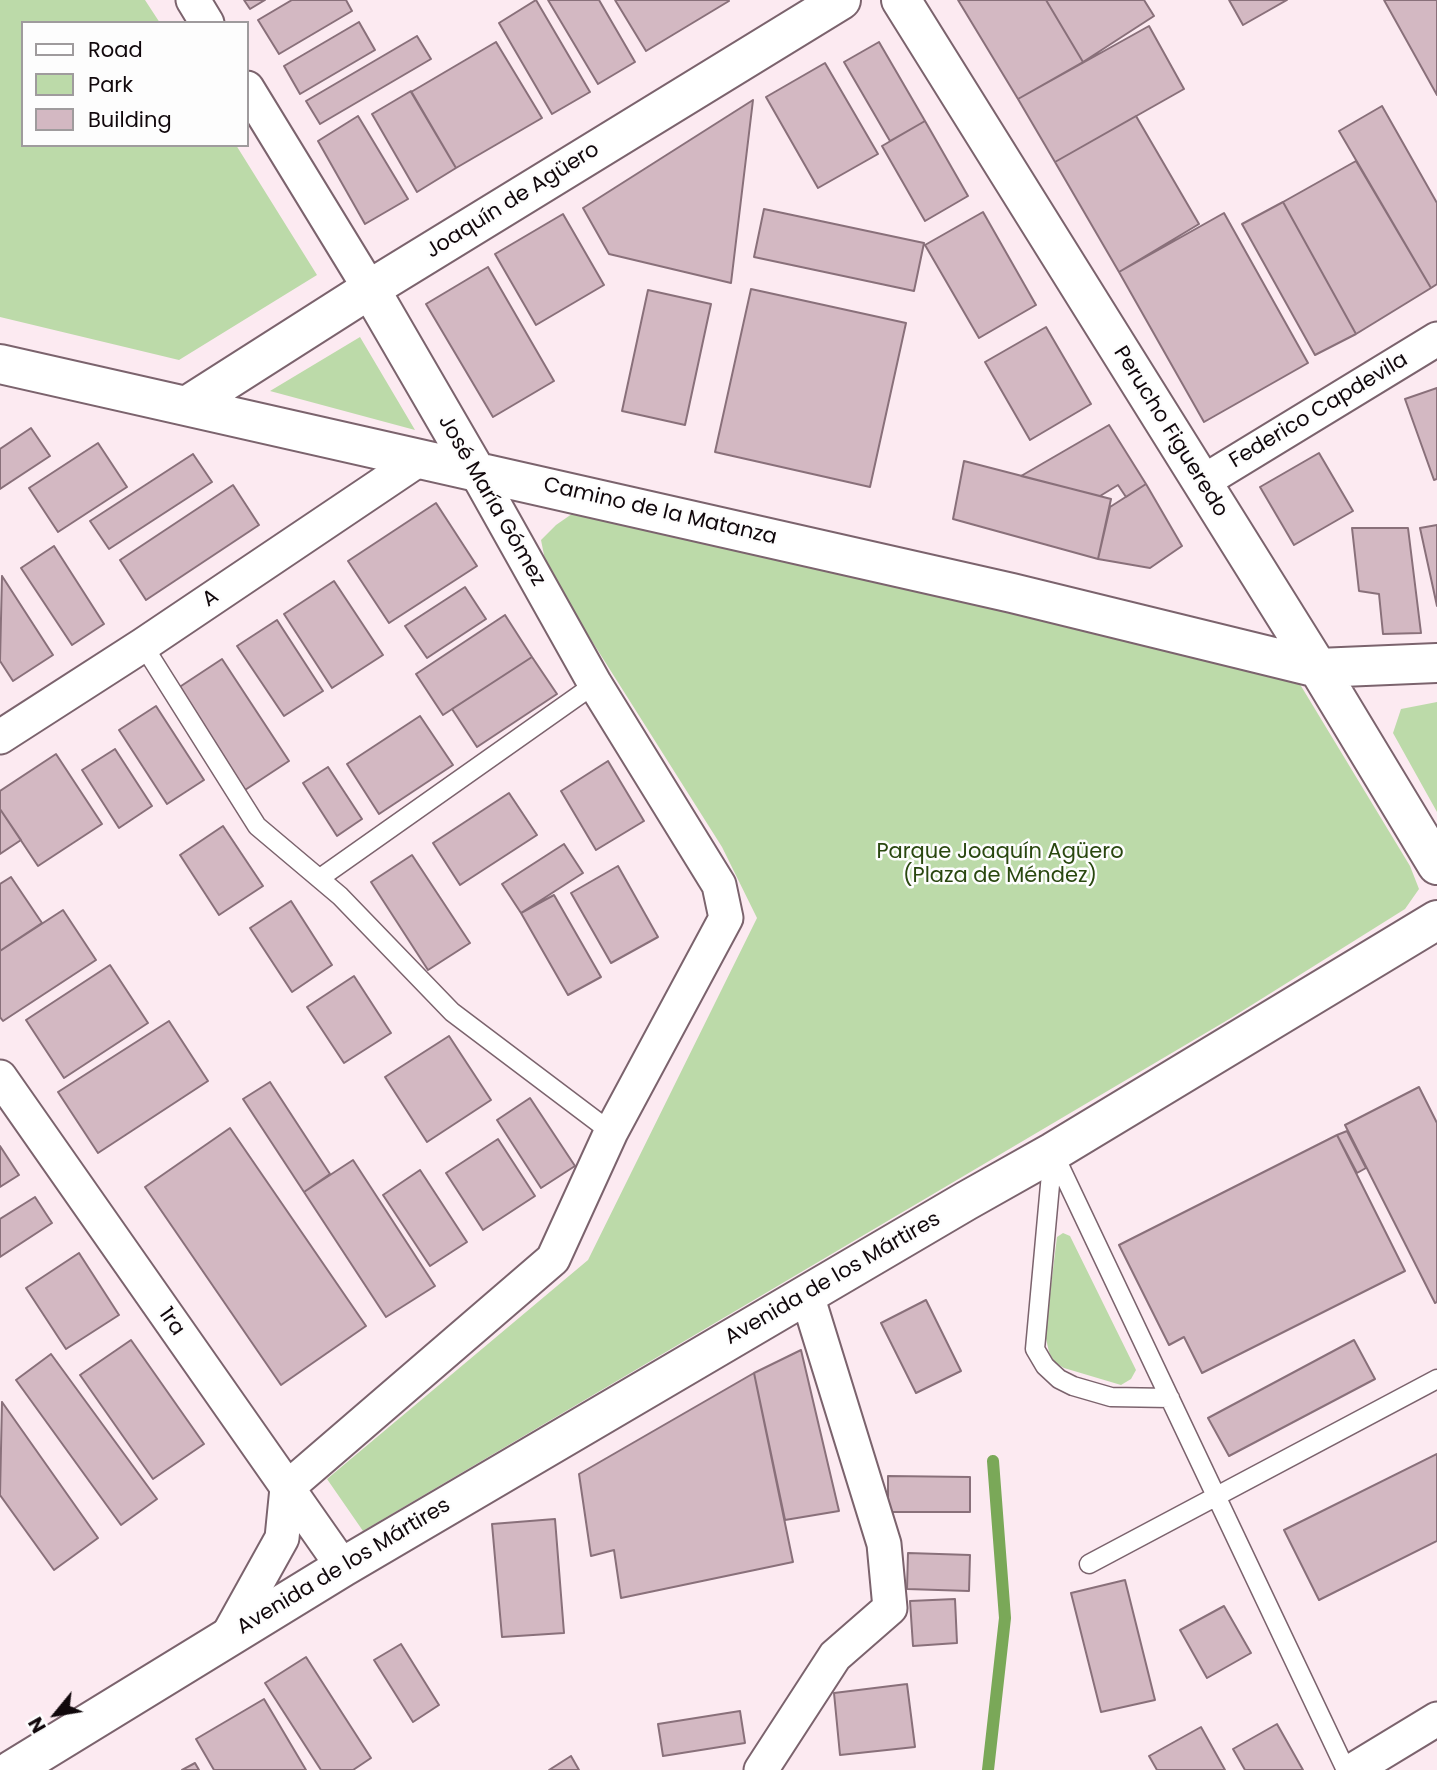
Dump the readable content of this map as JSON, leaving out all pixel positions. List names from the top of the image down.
{
  "streets": {
    "main road": [
      "Joaquín de Agüero",
      "Perucho Figueredo",
      "José María Gómez",
      "Camino de la Matanza",
      "Avenida de los Mártires"
    ],
    "street": ["Federico Capdevila", "A", "1ra"]
  },
  "crossings": [
    ["Joaquín de Agüero", "José María Gómez"],
    ["Joaquín de Agüero", "Camino de la Matanza"],
    ["Federico Capdevila", "Perucho Figueredo"],
    ["Perucho Figueredo", "Camino de la Matanza"],
    ["José María Gómez", "Camino de la Matanza"],
    ["Camino de la Matanza", "A"],
    ["Avenida de los Mártires", "1ra"]
  ],
  "parks": ["Parque Joaquín Agüero (Plaza de Méndez)"],
  "legend": ["Road", "Park", "Building"],
  "north": "bottom left"
}
